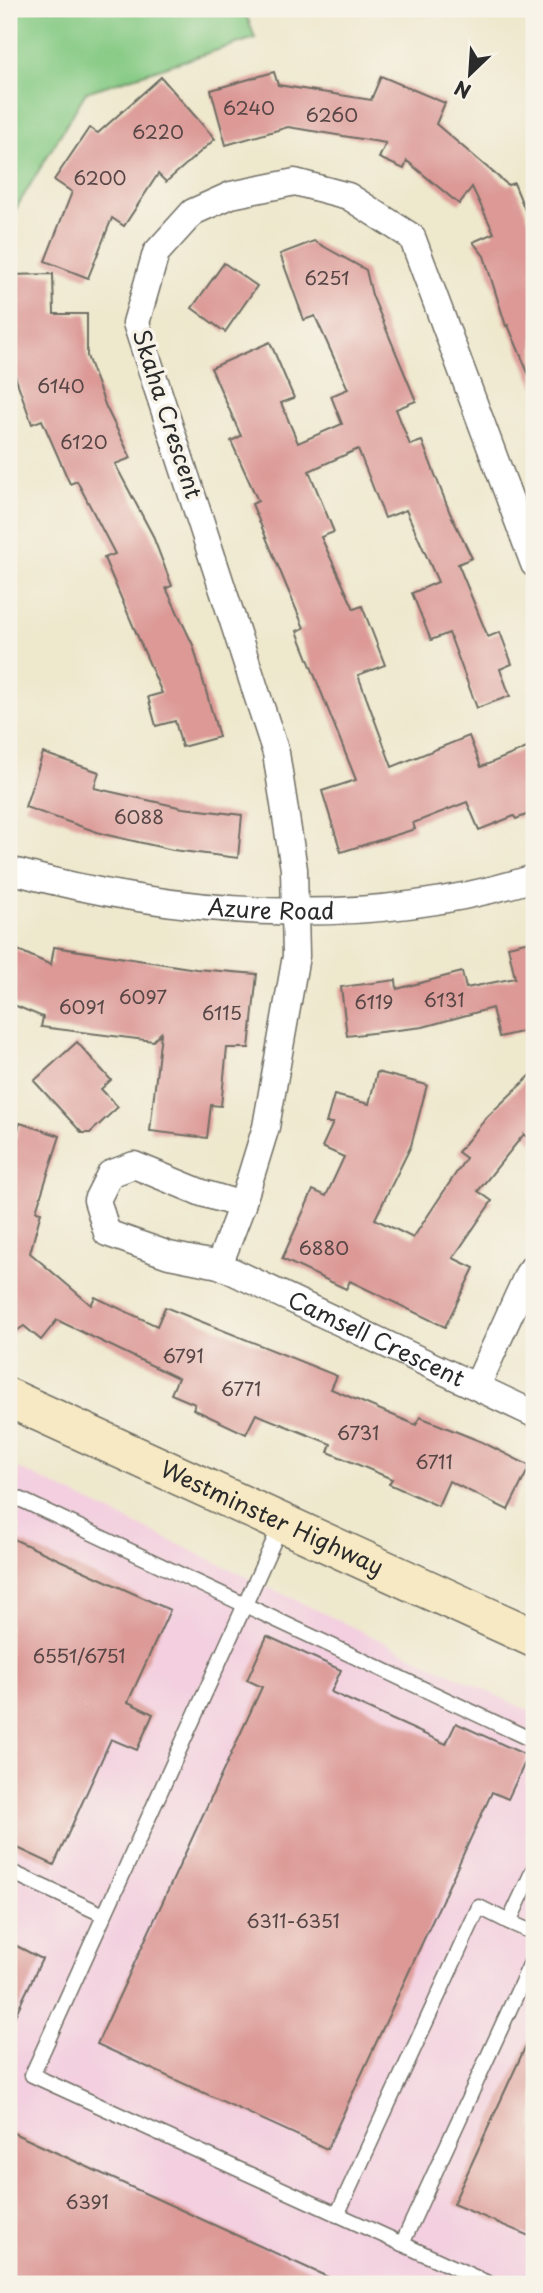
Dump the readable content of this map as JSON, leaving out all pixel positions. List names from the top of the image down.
{
  "streets": {
    "main road": ["Westminster Highway"],
    "street": ["Skaha Crescent", "Azure Road", "Camsell Crescent"]
  },
  "crossings": [
    ["Skaha Crescent", "Azure Road"]
  ],
  "house_numbers": [
    "6240",
    "6260",
    "6220",
    "6200",
    "6251",
    "6140",
    "6120",
    "6088",
    "6097",
    "6131",
    "6119",
    "6091",
    "6115",
    "6880",
    "6791",
    "6771",
    "6731",
    "6711",
    "6551/6751",
    "6311-6351",
    "6391"
  ],
  "north": "bottom left"
}
